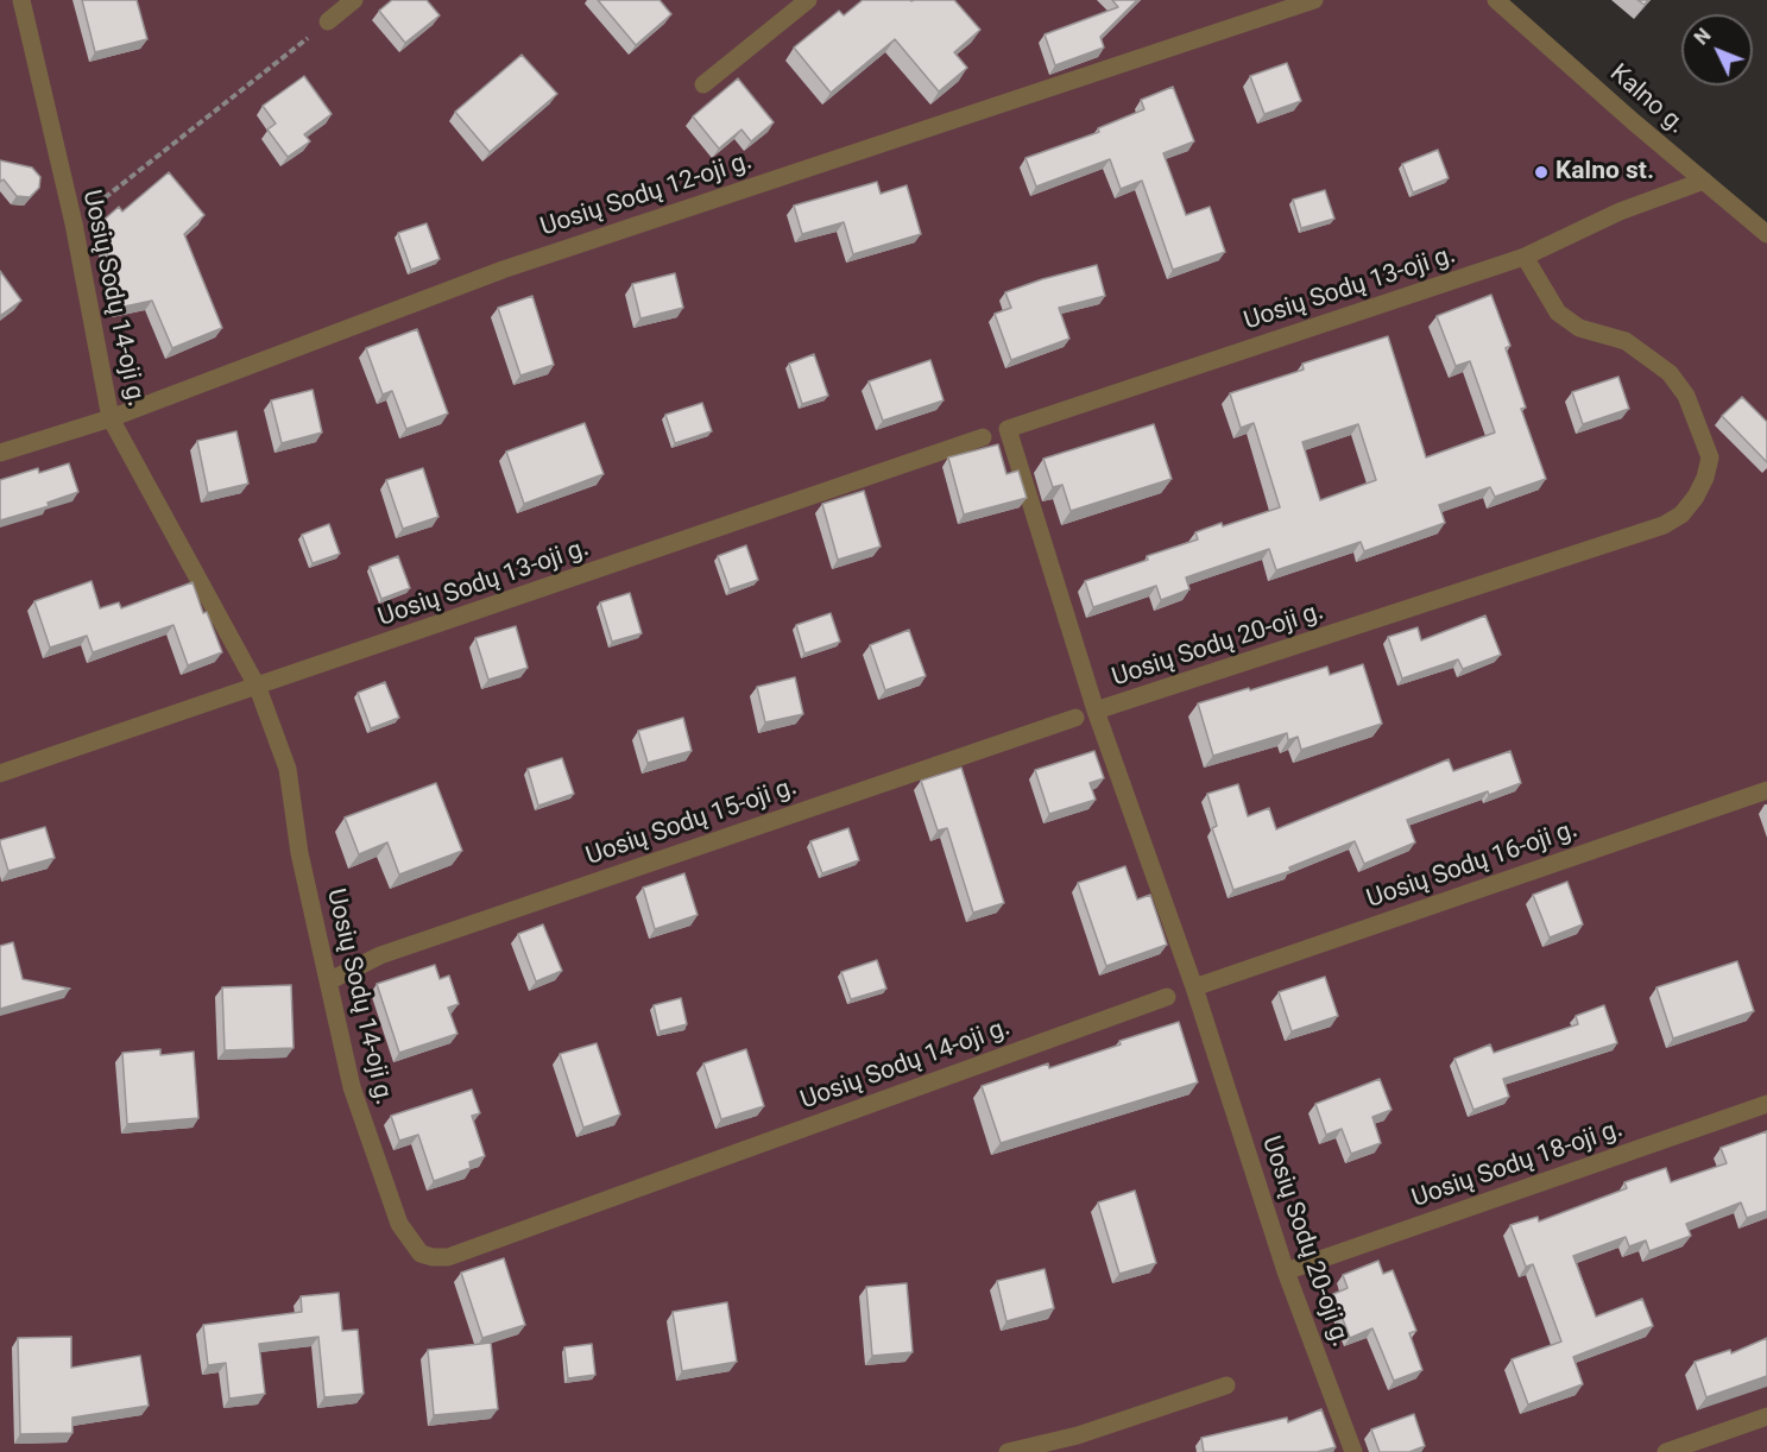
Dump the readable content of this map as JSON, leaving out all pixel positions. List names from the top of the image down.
{
  "streets": {
    "street": [
      "Kalno g.",
      "Uosių Sodų 12-oji g.",
      "Uosių Sodų 13-oji g.",
      "Uosių Sodų 14-oji g.",
      "Uosių Sodų 20-oji g.",
      "Uosių Sodų 15-oji g.",
      "Uosių Sodų 16-oji g.",
      "Uosių Sodų 18-oji g."
    ]
  },
  "crossings": [
    ["Kalno g.", "Uosių Sodų 13-oji g."],
    ["Uosių Sodų 12-oji g.", "Uosių Sodų 14-oji g."],
    ["Uosių Sodų 13-oji g.", "Uosių Sodų 14-oji g."],
    ["Uosių Sodų 13-oji g.", "Uosių Sodų 20-oji g."],
    ["Uosių Sodų 14-oji g.", "Uosių Sodų 15-oji g."],
    ["Uosių Sodų 20-oji g.", "Uosių Sodų 16-oji g."],
    ["Uosių Sodų 20-oji g.", "Uosių Sodų 18-oji g."]
  ],
  "places": ["Kalno st."],
  "north": "top left"
}
